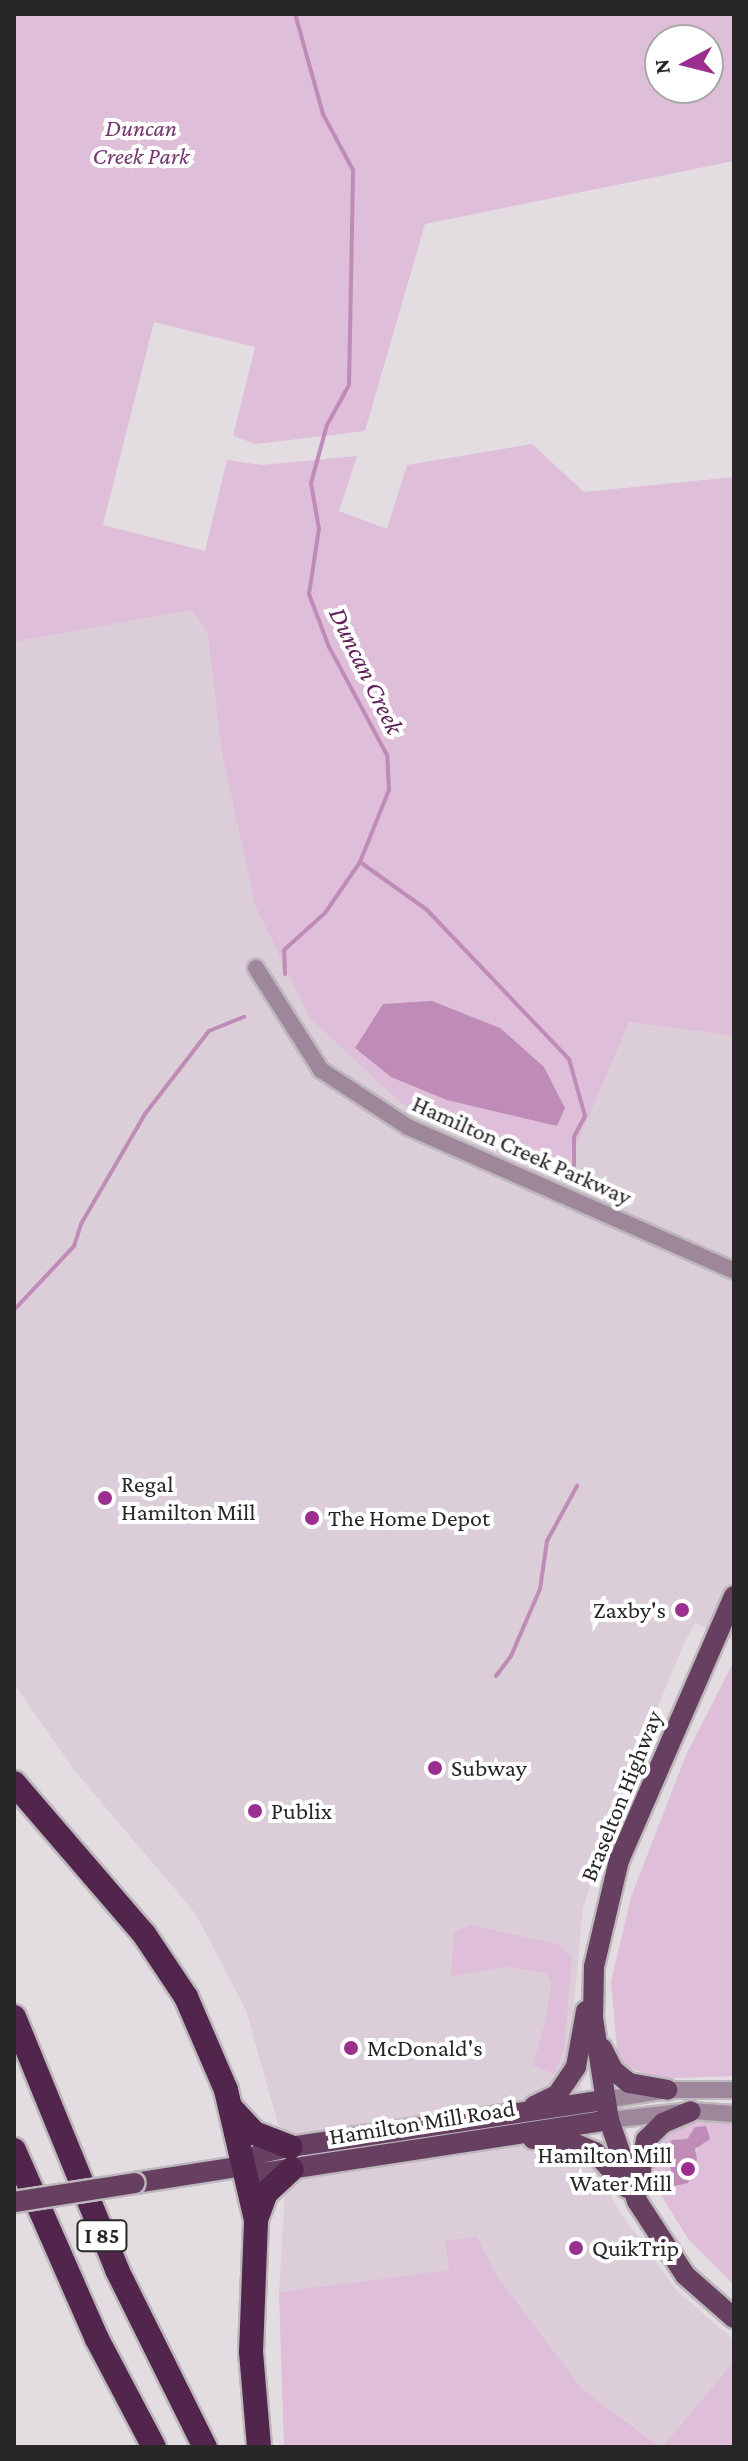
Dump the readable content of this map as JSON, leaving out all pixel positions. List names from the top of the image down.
{
  "streets": {
    "highway": ["I 85"],
    "main road": ["Braselton Highway", "Hamilton Mill Road"],
    "street": ["Hamilton Creek Parkway"]
  },
  "crossings": [
    ["Braselton Highway", "Hamilton Mill Road"]
  ],
  "water": ["Duncan Creek"],
  "parks": ["Duncan Creek Park"],
  "places": [
    "Regal Hamilton Mill",
    "The Home Depot",
    "Zaxby's",
    "Subway",
    "Publix",
    "McDonald's",
    "Hamilton Mill Water Mill",
    "QuikTrip"
  ],
  "north": "left"
}
